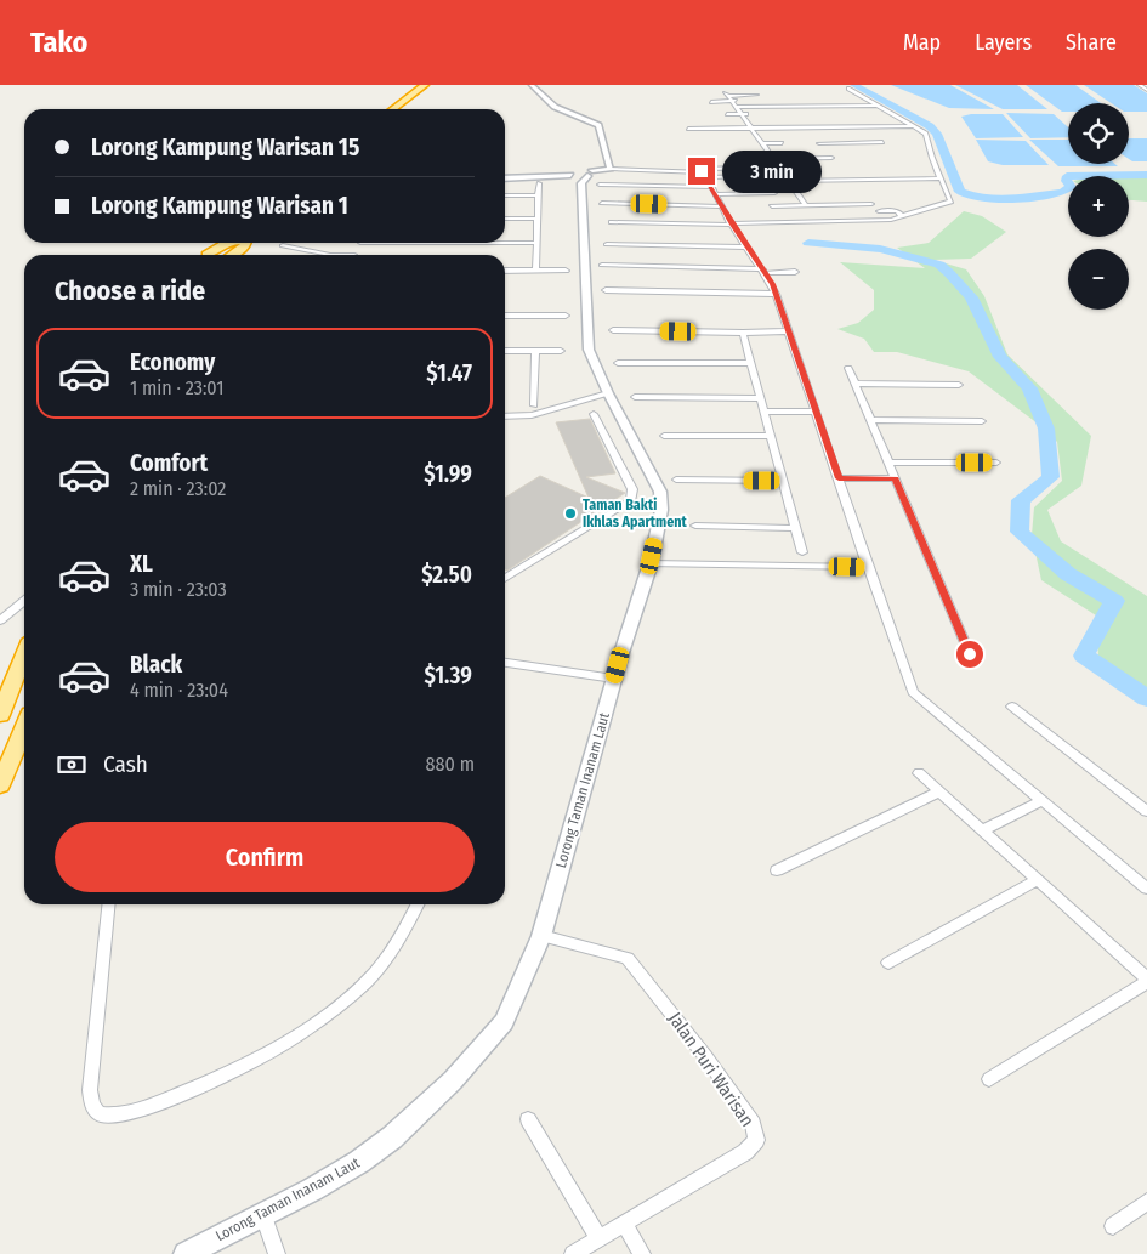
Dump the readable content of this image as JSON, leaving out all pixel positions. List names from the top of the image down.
{
  "streets": {
    "main road": ["Lorong Taman Inanam Laut"],
    "street": ["Jalan Puri Warisan"]
  },
  "crossings": [
    ["Lorong Taman Inanam Laut", "Jalan Puri Warisan"]
  ],
  "places": ["Taman Bakti Ikhlas Apartment"],
  "page": {
    "header": "Tako",
    "nav": ["Map", "Layers", "Share"],
    "map_buttons": ["+", "−"],
    "banner": ["Lorong Kampung Warisan 15", "Lorong Kampung Warisan 1"],
    "bubble": "3 min",
    "heading": "Choose a ride",
    "list": [
      {
        "name": "Economy",
        "note": "1 min · 23:01",
        "value": "$1.47"
      },
      {
        "name": "Comfort",
        "note": "2 min · 23:02",
        "value": "$1.99"
      },
      {
        "name": "XL",
        "note": "3 min · 23:03",
        "value": "$2.50"
      },
      {
        "name": "Black",
        "note": "4 min · 23:04",
        "value": "$1.39"
      }
    ],
    "pay": ["Cash", "880 m"],
    "buttons": "Confirm"
  }
}
